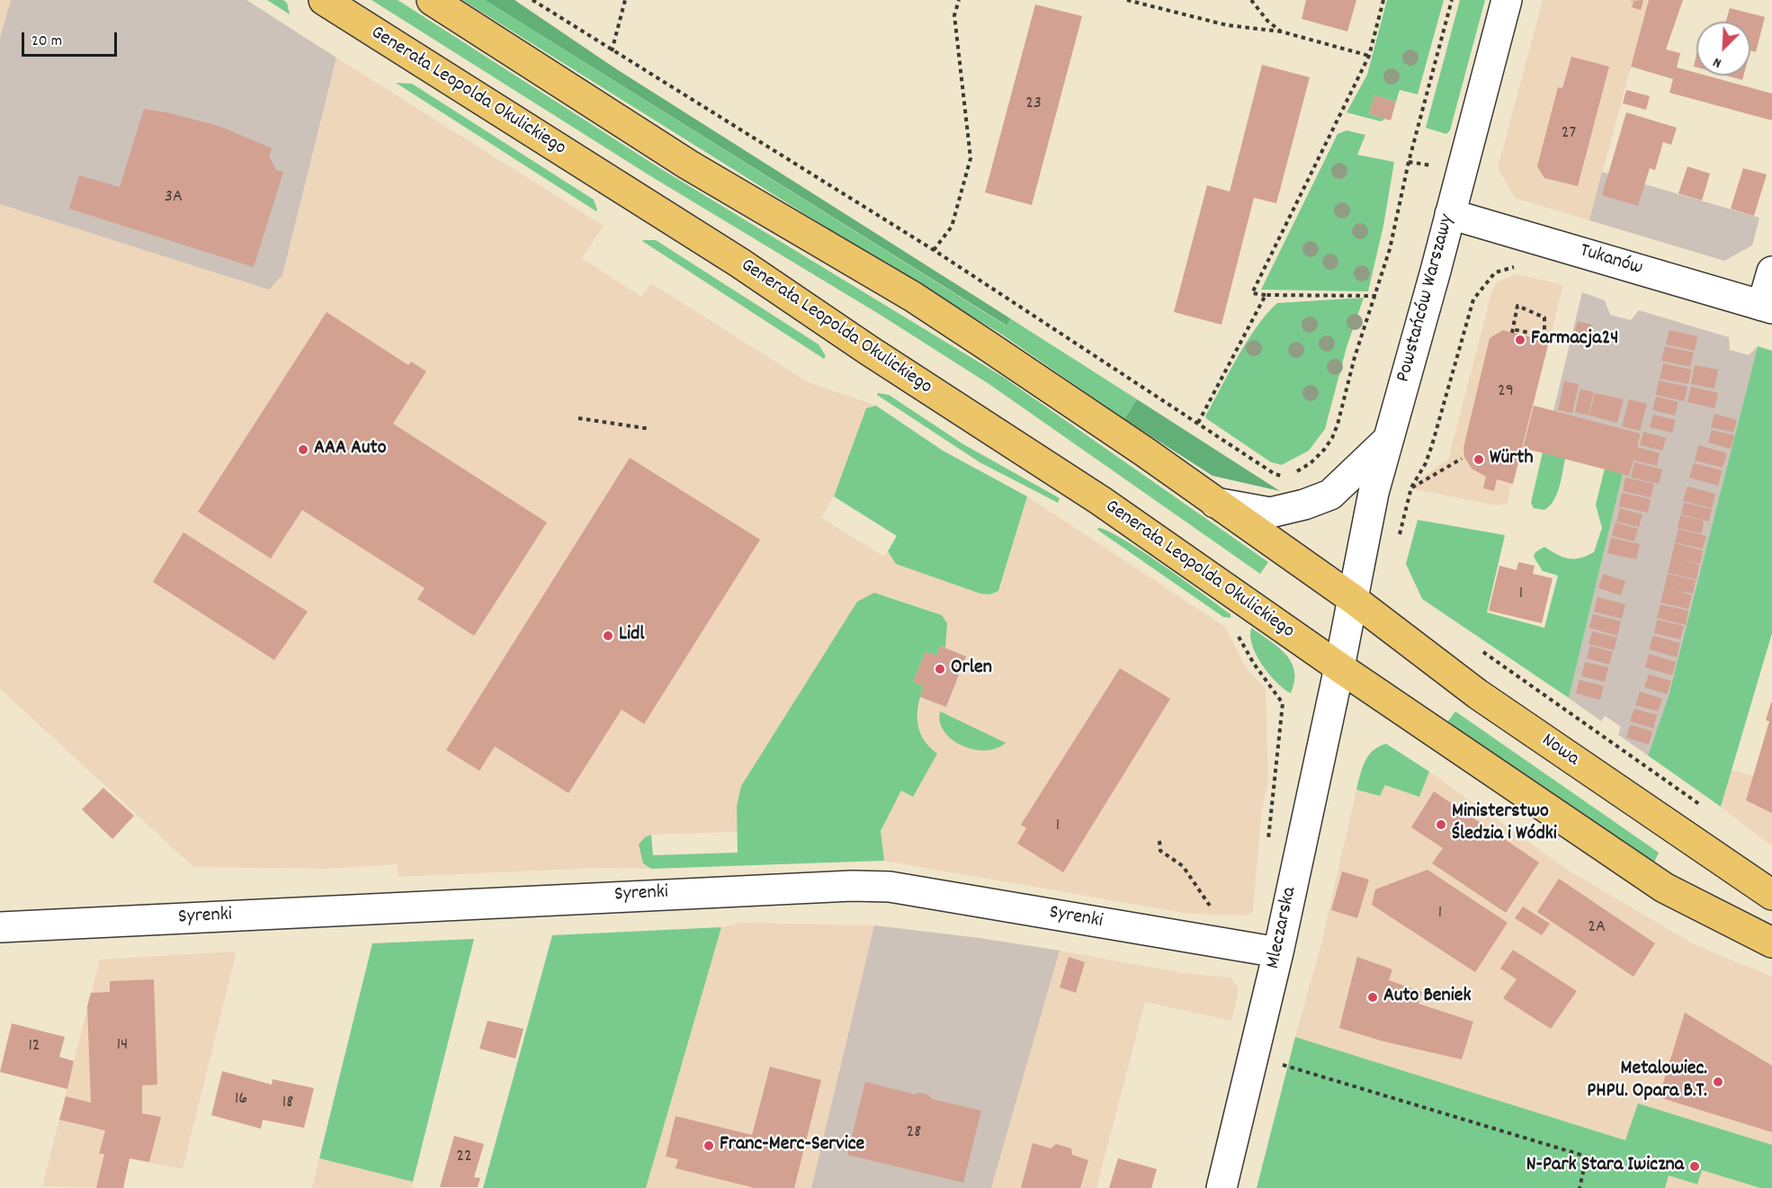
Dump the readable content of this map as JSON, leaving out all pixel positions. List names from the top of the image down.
{
  "streets": {
    "main road": ["Generała Leopolda Okulickiego", "Nowa"],
    "street": [
      "Tukanów",
      "Powstańców Warszawy",
      "Syrenki",
      "Mleczarska"
    ]
  },
  "crossings": [
    ["Generała Leopolda Okulickiego", "Mleczarska"],
    ["Tukanów", "Powstańców Warszawy"],
    ["Powstańców Warszawy", "Nowa"],
    ["Powstańców Warszawy", "Mleczarska"],
    ["Nowa", "Mleczarska"],
    ["Syrenki", "Mleczarska"]
  ],
  "places": [
    "Farmacja24",
    "AAA Auto",
    "Würth",
    "Lidl",
    "Orlen",
    "Ministerstwo Śledzia i Wódki",
    "Auto Beniek",
    "Metalowiec. PHPU. Opara B.T.",
    "Franc-Merc-Service",
    "N-Park Stara Iwiczna"
  ],
  "house_numbers": [
    "23",
    "27",
    "3A",
    "29",
    "1",
    "1",
    "1",
    "2A",
    "14",
    "12",
    "16",
    "18",
    "28",
    "22"
  ],
  "scale_bar": "20 m",
  "north": "bottom left"
}
